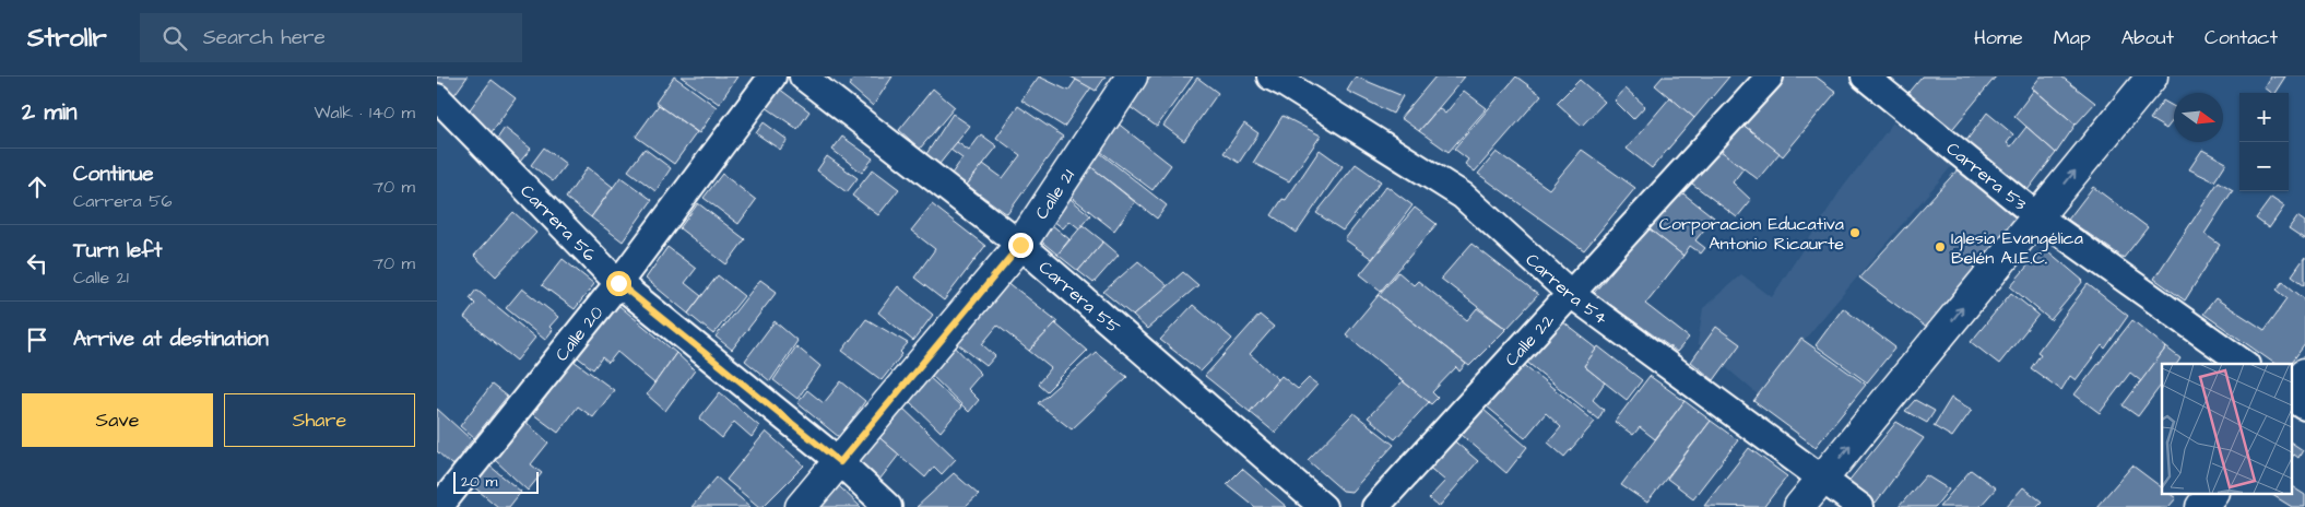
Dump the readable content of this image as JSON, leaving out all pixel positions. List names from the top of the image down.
{
  "streets": {
    "main road": ["Calle 21"],
    "street": [
      "Carrera 53",
      "Carrera 56",
      "Carrera 54",
      "Carrera 55",
      "Calle 20",
      "Calle 22"
    ]
  },
  "crossings": [
    ["Calle 21", "Carrera 56"],
    ["Calle 21", "Carrera 55"],
    ["Carrera 56", "Calle 20"],
    ["Carrera 54", "Calle 22"]
  ],
  "places": ["Corporacion Educativa Antonio Ricaurte", "Iglesia Evangélica Belén A.I.E.C."],
  "scale_bar": "20 m",
  "north": "right",
  "page": {
    "header": "Strollr",
    "search": "Search here",
    "nav": [
      "Home",
      "Map",
      "About",
      "Contact"
    ],
    "heading": ["2 min", "Walk · 140 m"],
    "map_buttons": ["+", "−"],
    "list": [
      ["Continue", "Carrera 56", "70 m"],
      ["Turn left", "Calle 21", "70 m"],
      "Arrive at destination"
    ],
    "buttons": ["Save", "Share"],
    "scale": "20 m"
  }
}
